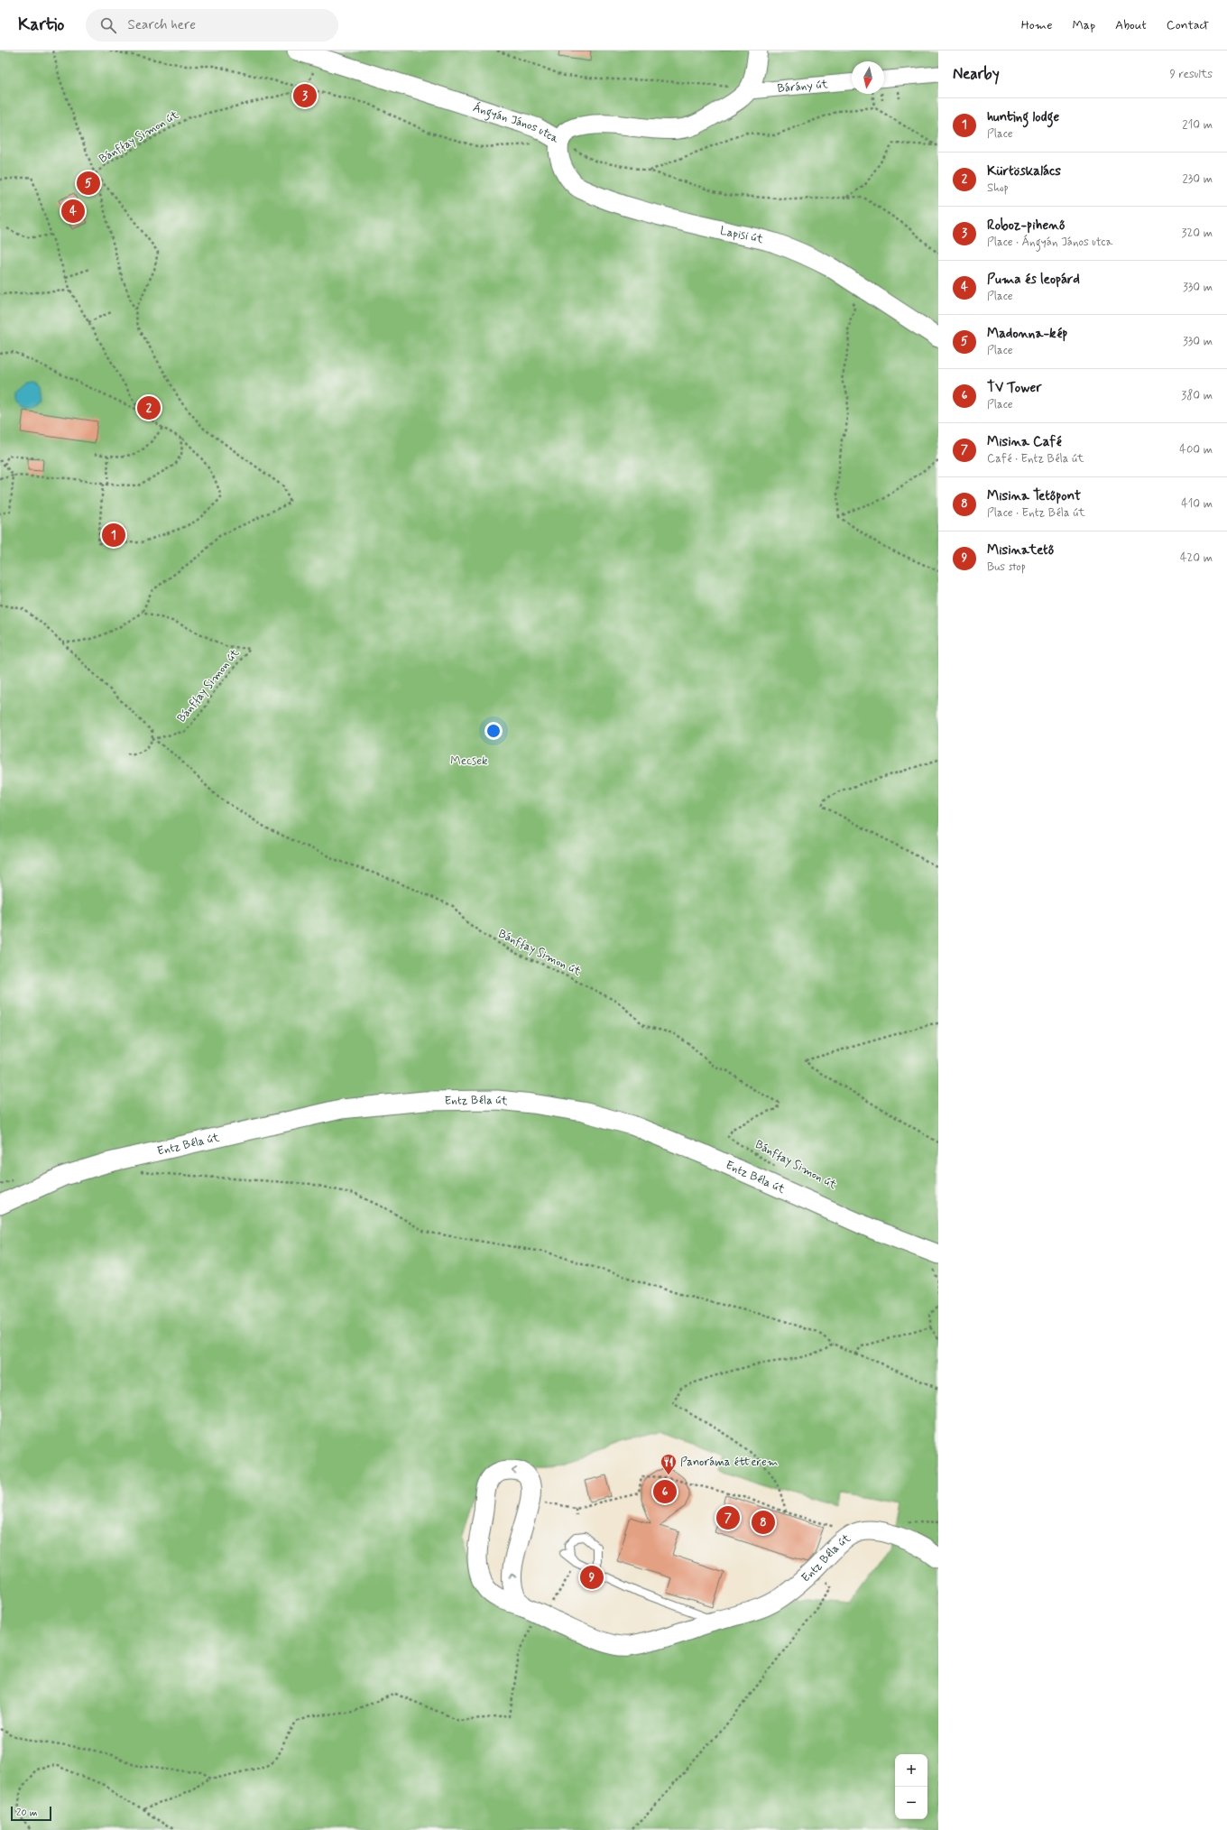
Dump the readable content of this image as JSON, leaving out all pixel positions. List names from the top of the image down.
{
  "streets": {
    "street": [
      "Bárány út",
      "Ángyán János utca",
      "Lapisi út",
      "Entz Béla út"
    ],
    "path": ["Bánffay Simon út"]
  },
  "crossings": [
    ["Bárány út", "Ángyán János utca"],
    ["Ángyán János utca", "Lapisi út"]
  ],
  "parks": ["Mecsek"],
  "places": {
    "restaurant": ["Panoráma étterem"]
  },
  "scale_bar": "20 m",
  "north": "bottom",
  "page": {
    "header": "Kartio",
    "search": "Search here",
    "nav": [
      "Home",
      "Map",
      "About",
      "Contact"
    ],
    "heading": ["Nearby", "9 results"],
    "pins": [
      "3",
      "5",
      "4",
      "2",
      "1",
      "6",
      "7",
      "8",
      "9"
    ],
    "list": [
      {
        "mark": "1",
        "name": "hunting lodge",
        "note": "Place",
        "value": "210 m"
      },
      {
        "mark": "2",
        "name": "Kürtöskalács",
        "note": "Shop",
        "value": "230 m"
      },
      {
        "mark": "3",
        "name": "Roboz-pihenő",
        "note": "Place · Ángyán János utca",
        "value": "320 m"
      },
      {
        "mark": "4",
        "name": "Puma és leopárd",
        "note": "Place",
        "value": "330 m"
      },
      {
        "mark": "5",
        "name": "Madonna-kép",
        "note": "Place",
        "value": "330 m"
      },
      {
        "mark": "6",
        "name": "TV Tower",
        "note": "Place",
        "value": "380 m"
      },
      {
        "mark": "7",
        "name": "Misina Café",
        "note": "Café · Entz Béla út",
        "value": "400 m"
      },
      {
        "mark": "8",
        "name": "Misina Tetőpont",
        "note": "Place · Entz Béla út",
        "value": "410 m"
      },
      {
        "mark": "9",
        "name": "Misinatető",
        "note": "Bus stop",
        "value": "420 m"
      }
    ],
    "map_buttons": ["+", "−"],
    "scale": "20 m"
  }
}
